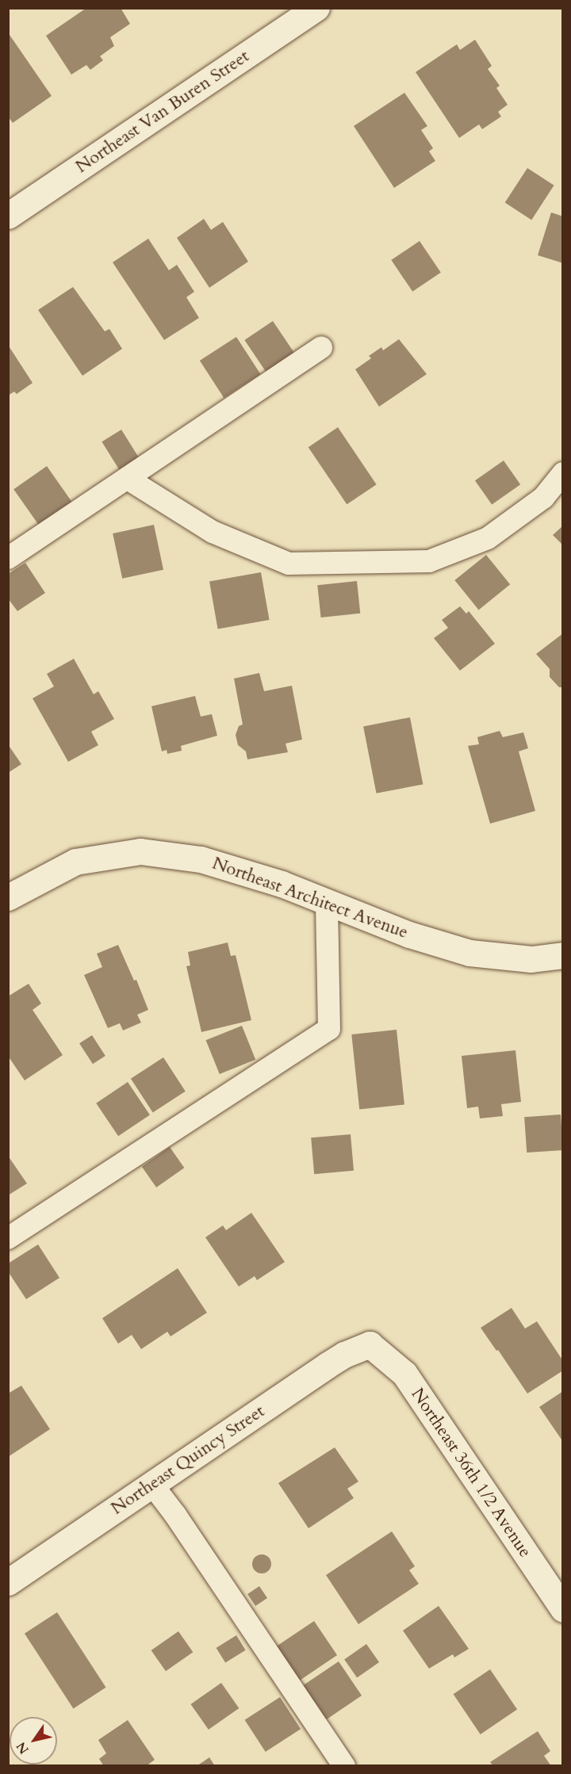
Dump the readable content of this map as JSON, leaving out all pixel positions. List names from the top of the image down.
{
  "streets": {
    "street": [
      "Northeast Van Buren Street",
      "Northeast Architect Avenue",
      "Northeast Quincy Street",
      "Northeast 36th 1/2 Avenue"
    ]
  },
  "crossings": [
    ["Northeast Quincy Street", "Northeast 36th 1/2 Avenue"]
  ],
  "north": "bottom left"
}
